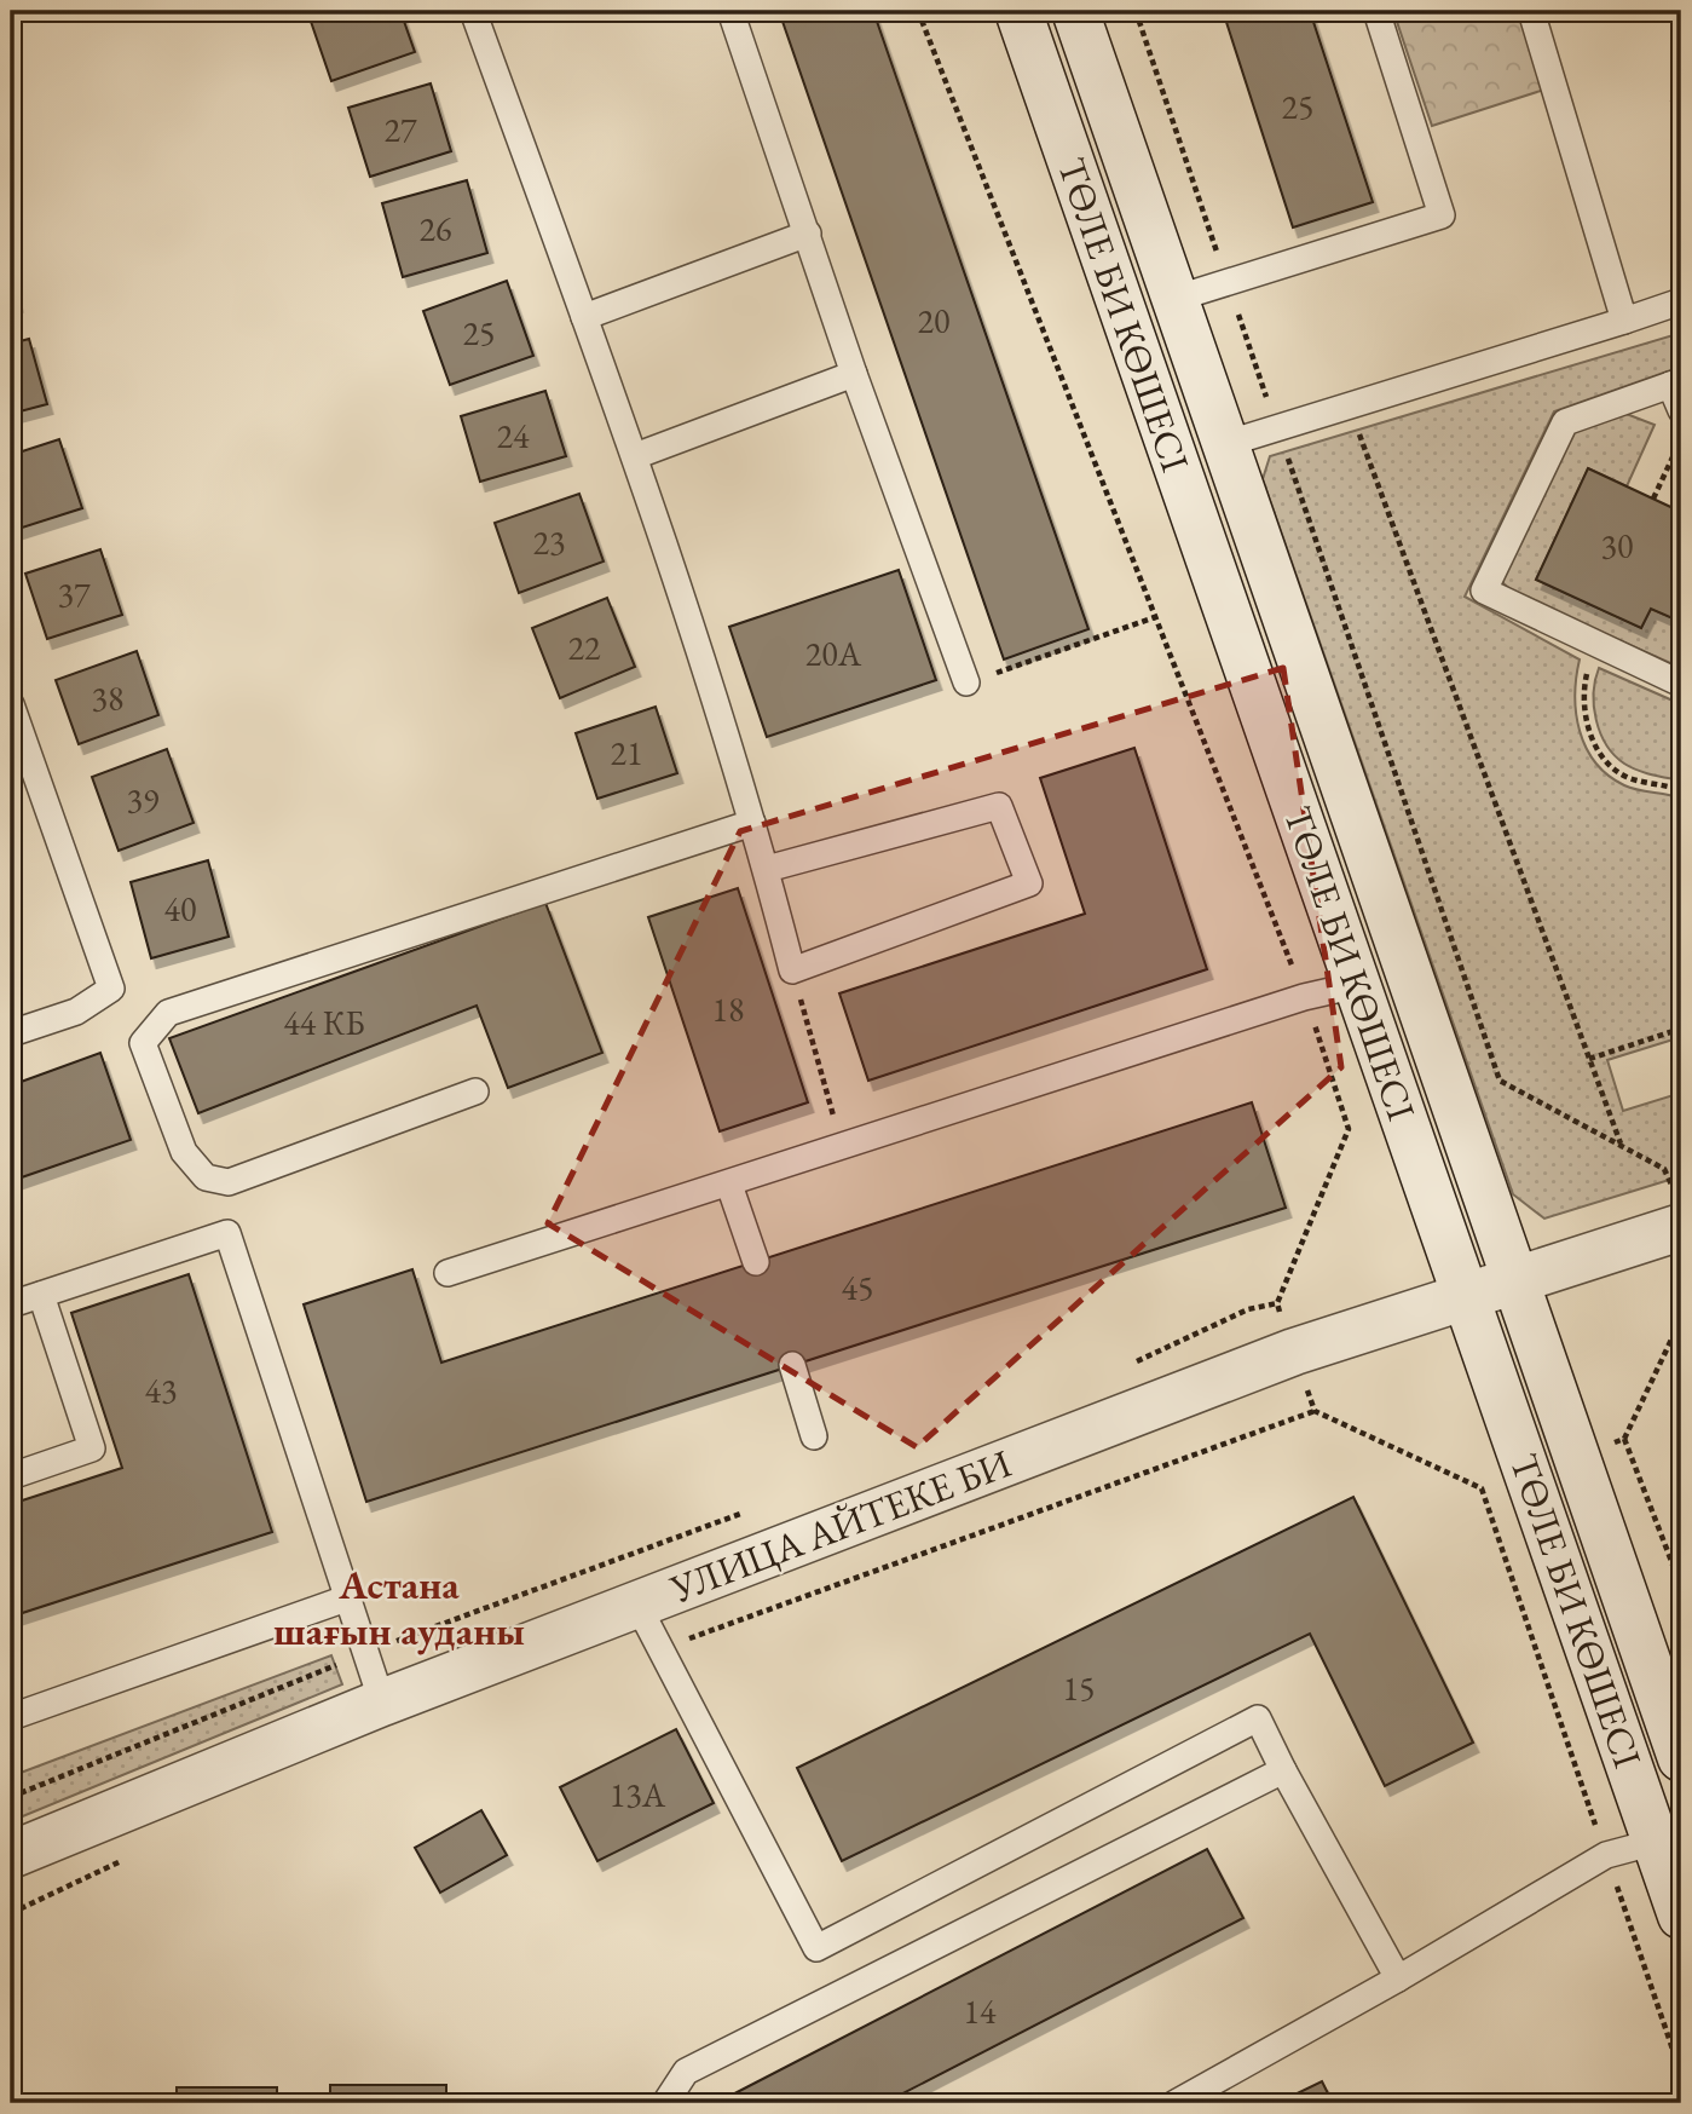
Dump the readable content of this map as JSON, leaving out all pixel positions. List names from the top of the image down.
{
  "streets": {
    "main road": ["ТӨЛЕ БИ КӨШЕСІ", "УЛИЦА АЙТЕКЕ БИ"]
  },
  "crossings": [
    ["ТӨЛЕ БИ КӨШЕСІ", "УЛИЦА АЙТЕКЕ БИ"]
  ],
  "districts": ["Астана шағын ауданы"],
  "house_numbers": [
    "25",
    "27",
    "26",
    "20",
    "25",
    "24",
    "23",
    "30",
    "37",
    "22",
    "20А",
    "38",
    "21",
    "39",
    "40",
    "18",
    "44 КБ",
    "45",
    "43",
    "15",
    "13A",
    "14"
  ]
}
